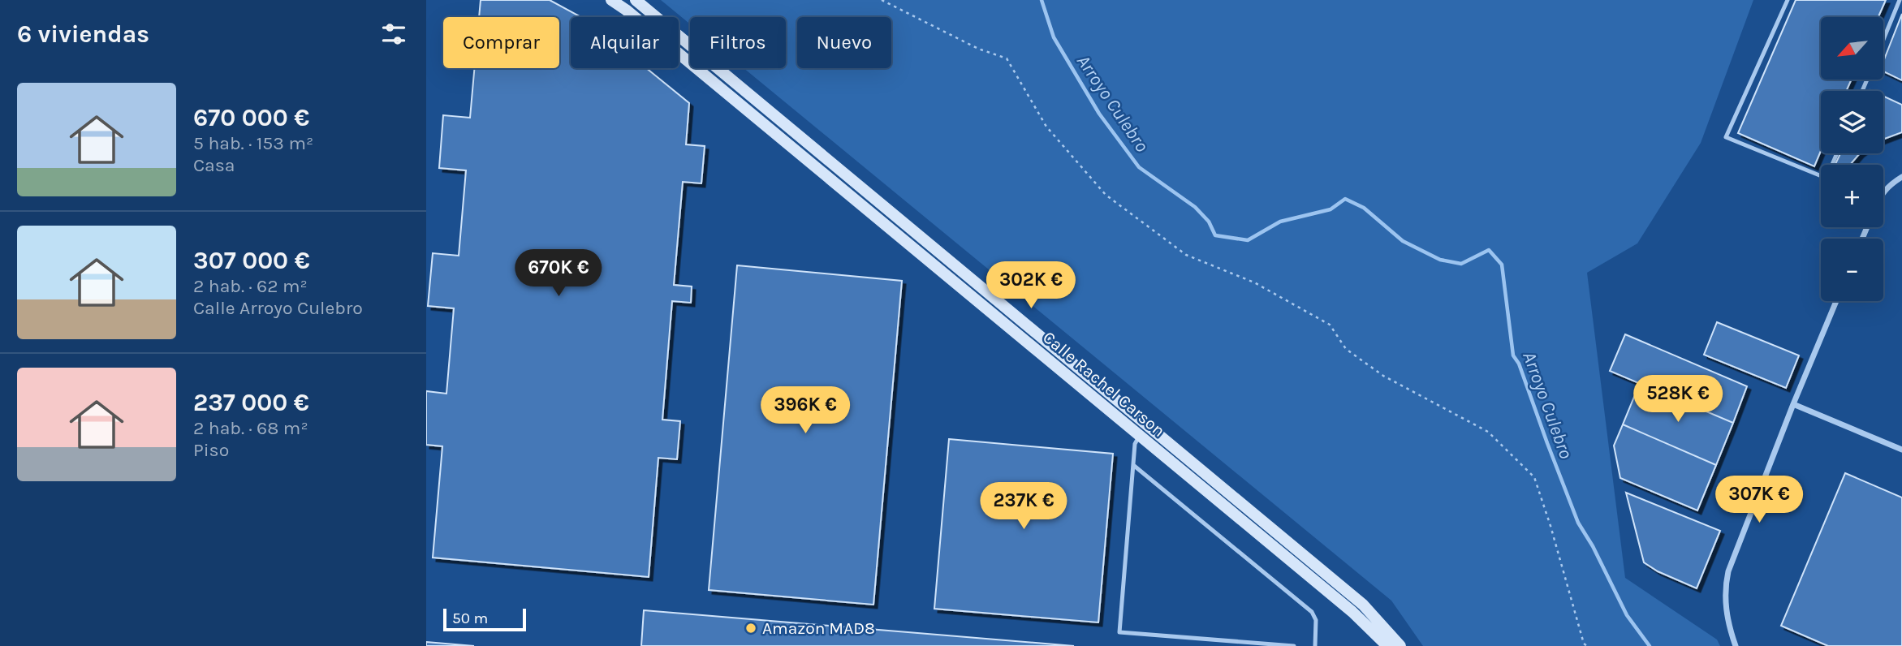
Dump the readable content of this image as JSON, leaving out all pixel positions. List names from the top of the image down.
{
  "streets": {
    "street": ["Calle Rachel Carson"]
  },
  "water": ["Arroyo Culebro"],
  "places": ["Amazon MAD8"],
  "scale_bar": "50 m",
  "north": "bottom left",
  "page": {
    "heading": "6 viviendas",
    "map_buttons": ["+", "−"],
    "chip": [
      "Comprar",
      "Alquilar",
      "Filtros",
      "Nuevo"
    ],
    "list": [
      {
        "name": "670 000 €",
        "note": "5 hab. · 153 m² · Casa"
      },
      {
        "name": "307 000 €",
        "note": "2 hab. · 62 m² · Calle Arroyo Culebro"
      },
      {
        "name": "237 000 €",
        "note": "2 hab. · 68 m² · Piso"
      }
    ],
    "price": [
      "670K €",
      "302K €",
      "528K €",
      "396K €",
      "307K €",
      "237K €"
    ],
    "scale": "50 m"
  }
}
